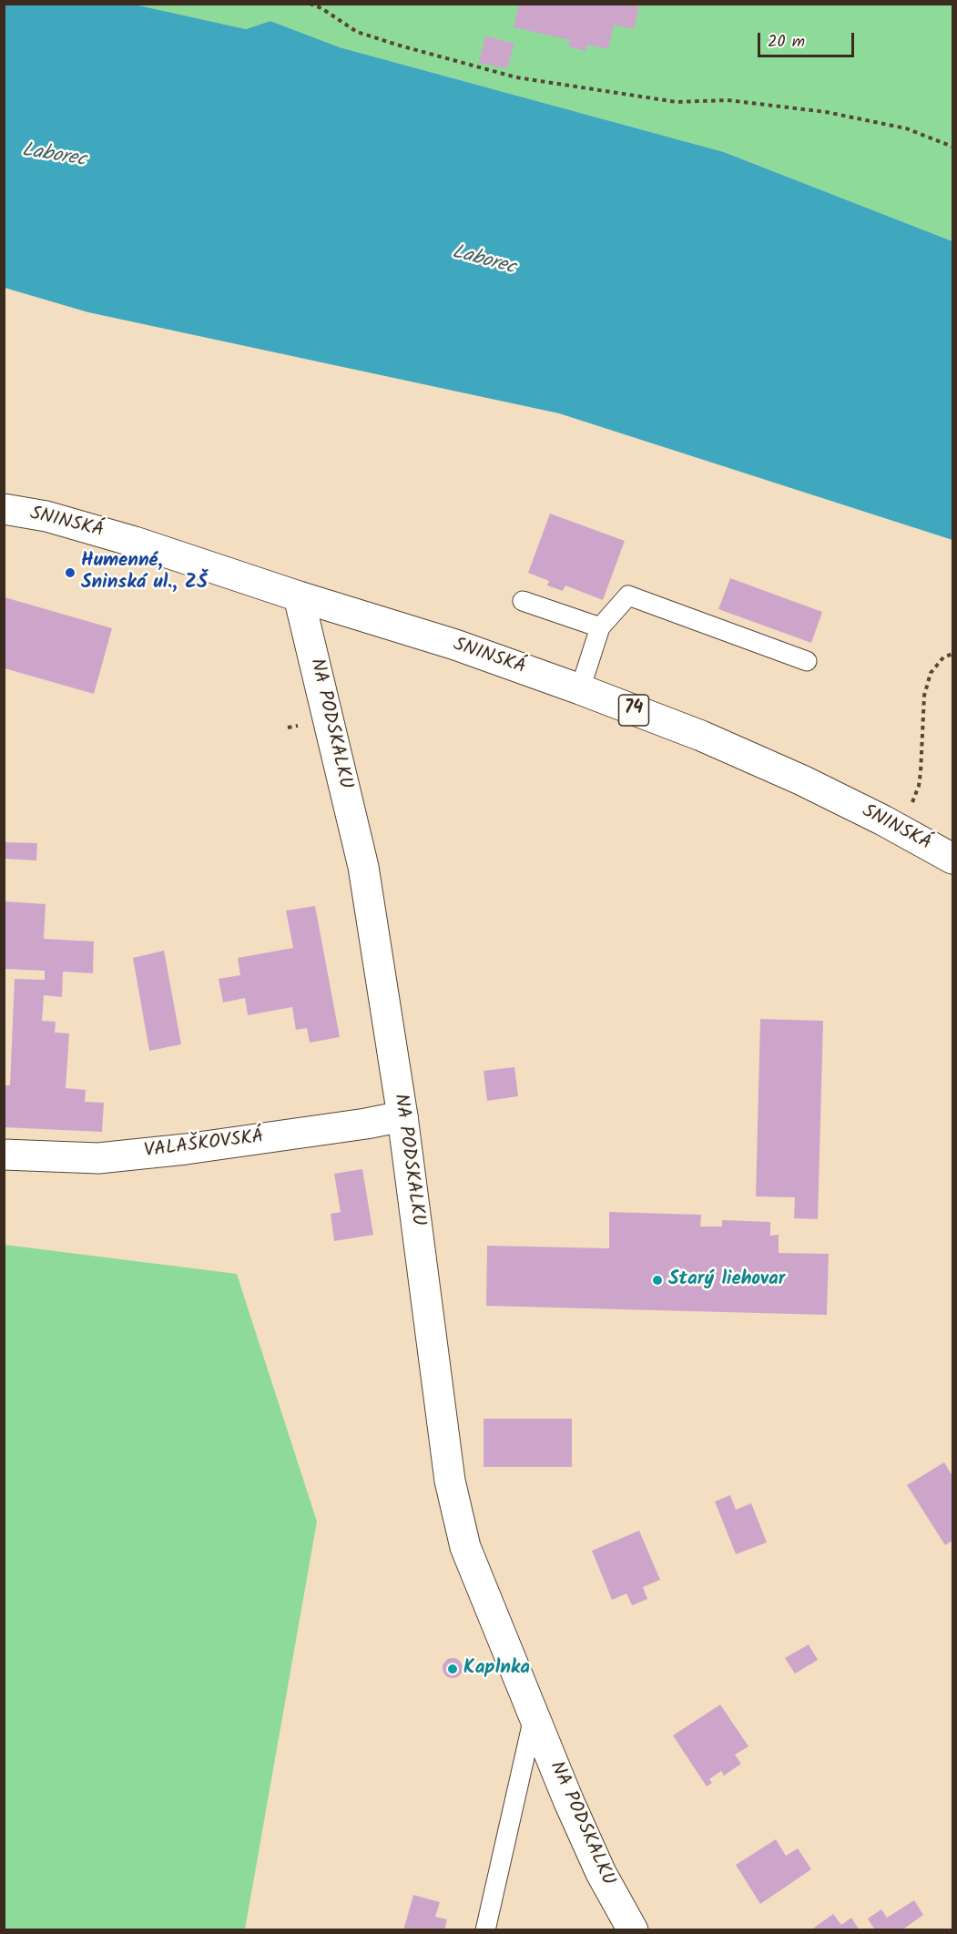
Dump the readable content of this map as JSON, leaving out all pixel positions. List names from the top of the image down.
{
  "streets": {
    "street": [
      "SNINSKÁ",
      "74",
      "NA PODSKALKU",
      "VALAŠKOVSKÁ"
    ]
  },
  "crossings": [
    ["SNINSKÁ", "NA PODSKALKU"],
    ["NA PODSKALKU", "VALAŠKOVSKÁ"]
  ],
  "water": ["Laborec"],
  "places": ["Humenné, Sninská ul., ZŠ", "Starý liehovar", "Kaplnka"],
  "scale_bar": "20 m"
}
